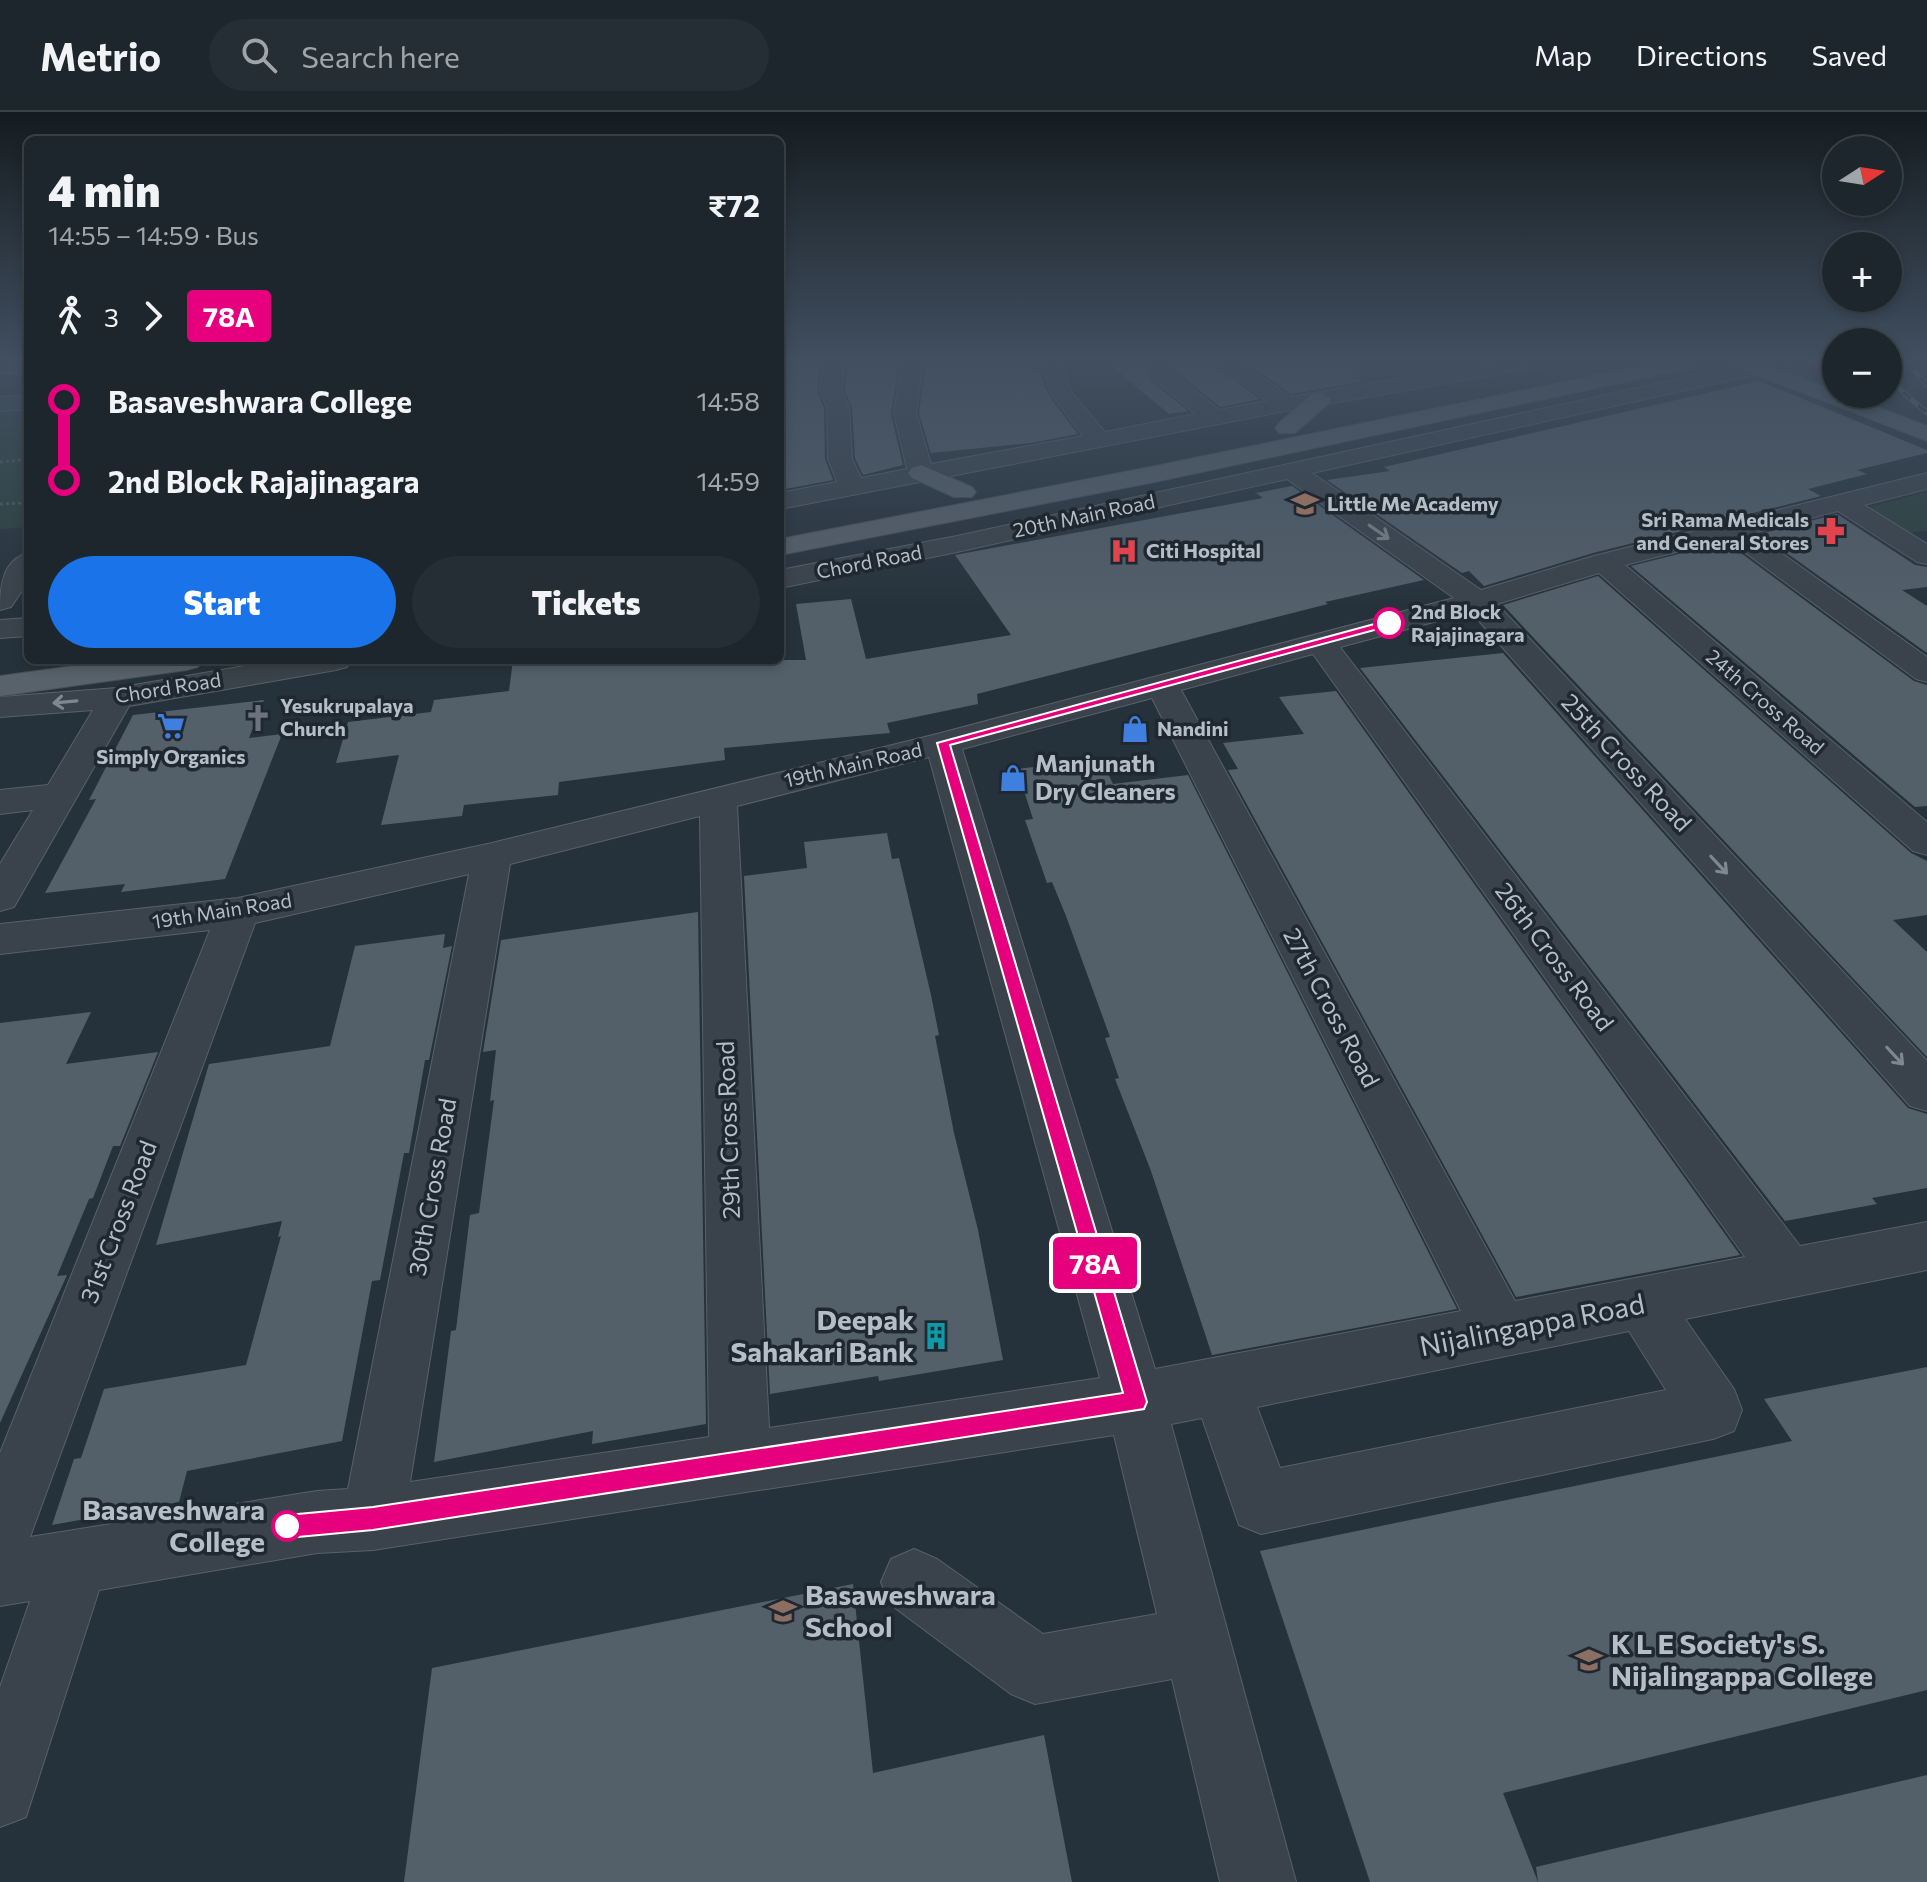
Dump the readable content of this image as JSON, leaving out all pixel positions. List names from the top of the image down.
{
  "streets": {
    "street": [
      "20th Main Road",
      "Chord Road",
      "24th Cross Road",
      "25th Cross Road",
      "19th Main Road",
      "26th Cross Road",
      "27th Cross Road",
      "29th Cross Road",
      "30th Cross Road",
      "31st Cross Road",
      "Nijalingappa Road"
    ]
  },
  "crossings": [
    ["20th Main Road", "Chord Road"],
    ["20th Main Road", "25th Cross Road"],
    ["24th Cross Road", "19th Main Road"],
    ["25th Cross Road", "19th Main Road"],
    ["19th Main Road", "26th Cross Road"],
    ["19th Main Road", "27th Cross Road"],
    ["19th Main Road", "29th Cross Road"],
    ["19th Main Road", "30th Cross Road"],
    ["19th Main Road", "31st Cross Road"],
    ["26th Cross Road", "Nijalingappa Road"],
    ["27th Cross Road", "Nijalingappa Road"],
    ["29th Cross Road", "Nijalingappa Road"],
    ["30th Cross Road", "Nijalingappa Road"]
  ],
  "places": {
    "school or university": ["Little Me Academy", "Basaweshwara School", "K L E Society's S. Nijalingappa College"],
    "pharmacy": ["Sri Rama Medicals and General Stores"],
    "hospital": ["Citi Hospital"],
    "other": ["2nd Block Rajajinagara", "Basaveshwara College"],
    "church": ["Yesukrupalaya Church"],
    "supermarket": ["Simply Organics"],
    "shop": ["Nandini", "Manjunath Dry Cleaners"],
    "building": ["Deepak Sahakari Bank"]
  },
  "lines": ["bus line 78A"],
  "north": "right",
  "page": {
    "header": "Metrio",
    "search": "Search here",
    "nav": ["Map", "Directions", "Saved"],
    "on_map": "78A",
    "map_buttons": ["+", "−"],
    "heading": ["4 min", "14:55 – 14:59 · Bus", "₹72"],
    "legs": ["3", "78A"],
    "list": [
      {
        "name": "Basaveshwara College",
        "value": "14:58"
      },
      {
        "name": "2nd Block Rajajinagara",
        "value": "14:59"
      }
    ],
    "buttons": ["Start", "Tickets"]
  }
}
